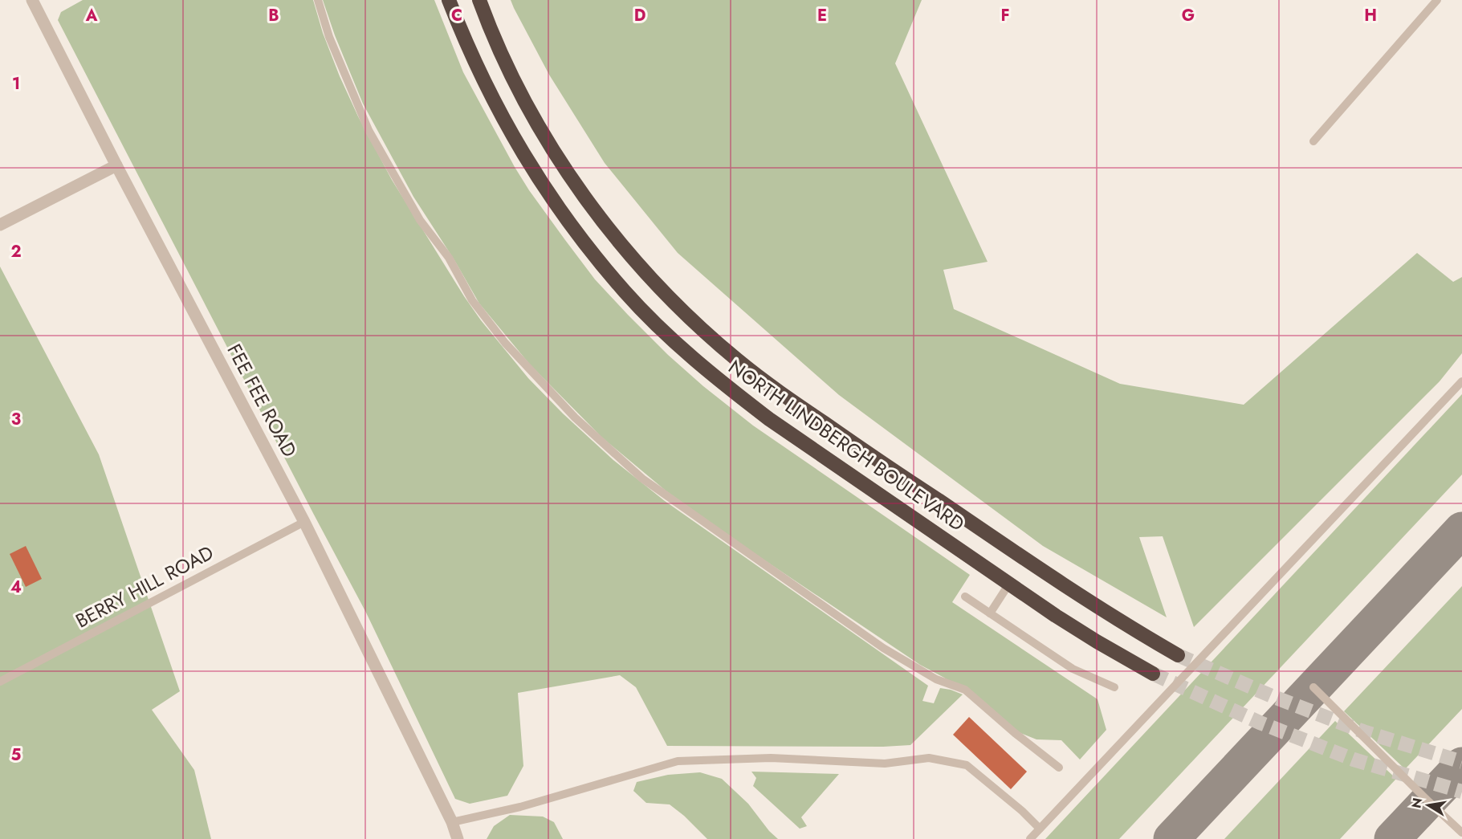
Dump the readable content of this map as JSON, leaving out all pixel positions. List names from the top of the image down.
{
  "streets": {
    "highway": ["NORTH LINDBERGH BOULEVARD"],
    "street": ["FEE FEE ROAD"],
    "lane": ["BERRY HILL ROAD"]
  },
  "crossings": [
    ["FEE FEE ROAD", "BERRY HILL ROAD"]
  ],
  "north": "left",
  "grid": {
    "columns": [
      "A",
      "B",
      "C",
      "D",
      "E",
      "F",
      "G",
      "H"
    ],
    "rows": [
      "1",
      "2",
      "3",
      "4",
      "5"
    ]
  }
}
